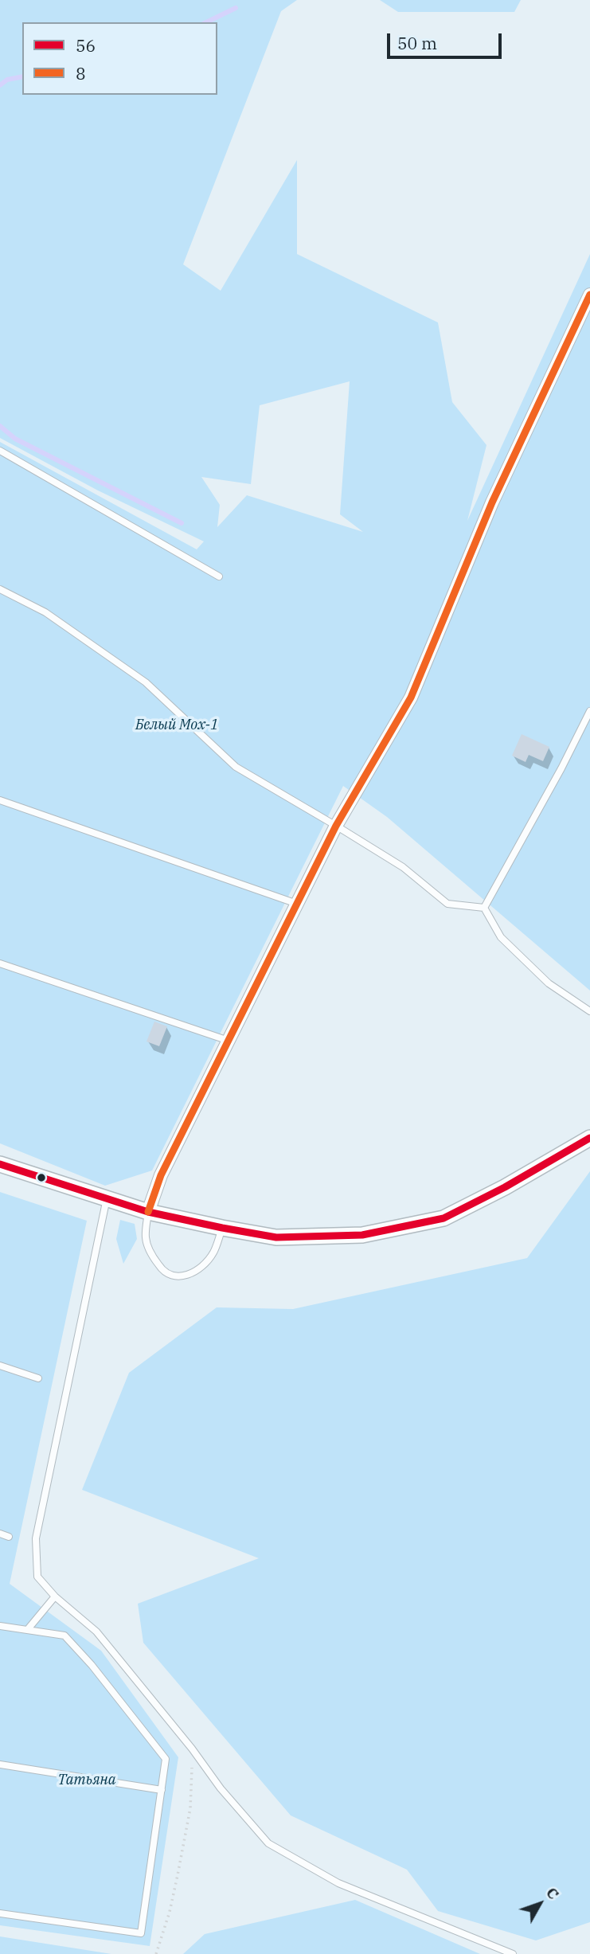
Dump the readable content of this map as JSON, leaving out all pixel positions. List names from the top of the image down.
{
  "parks": ["Белый Мох-1", "Татьяна"],
  "lines": ["transit line 8", "transit line 56"],
  "legend": ["56", "8"],
  "scale_bar": "50 m",
  "north": "top right"
}
